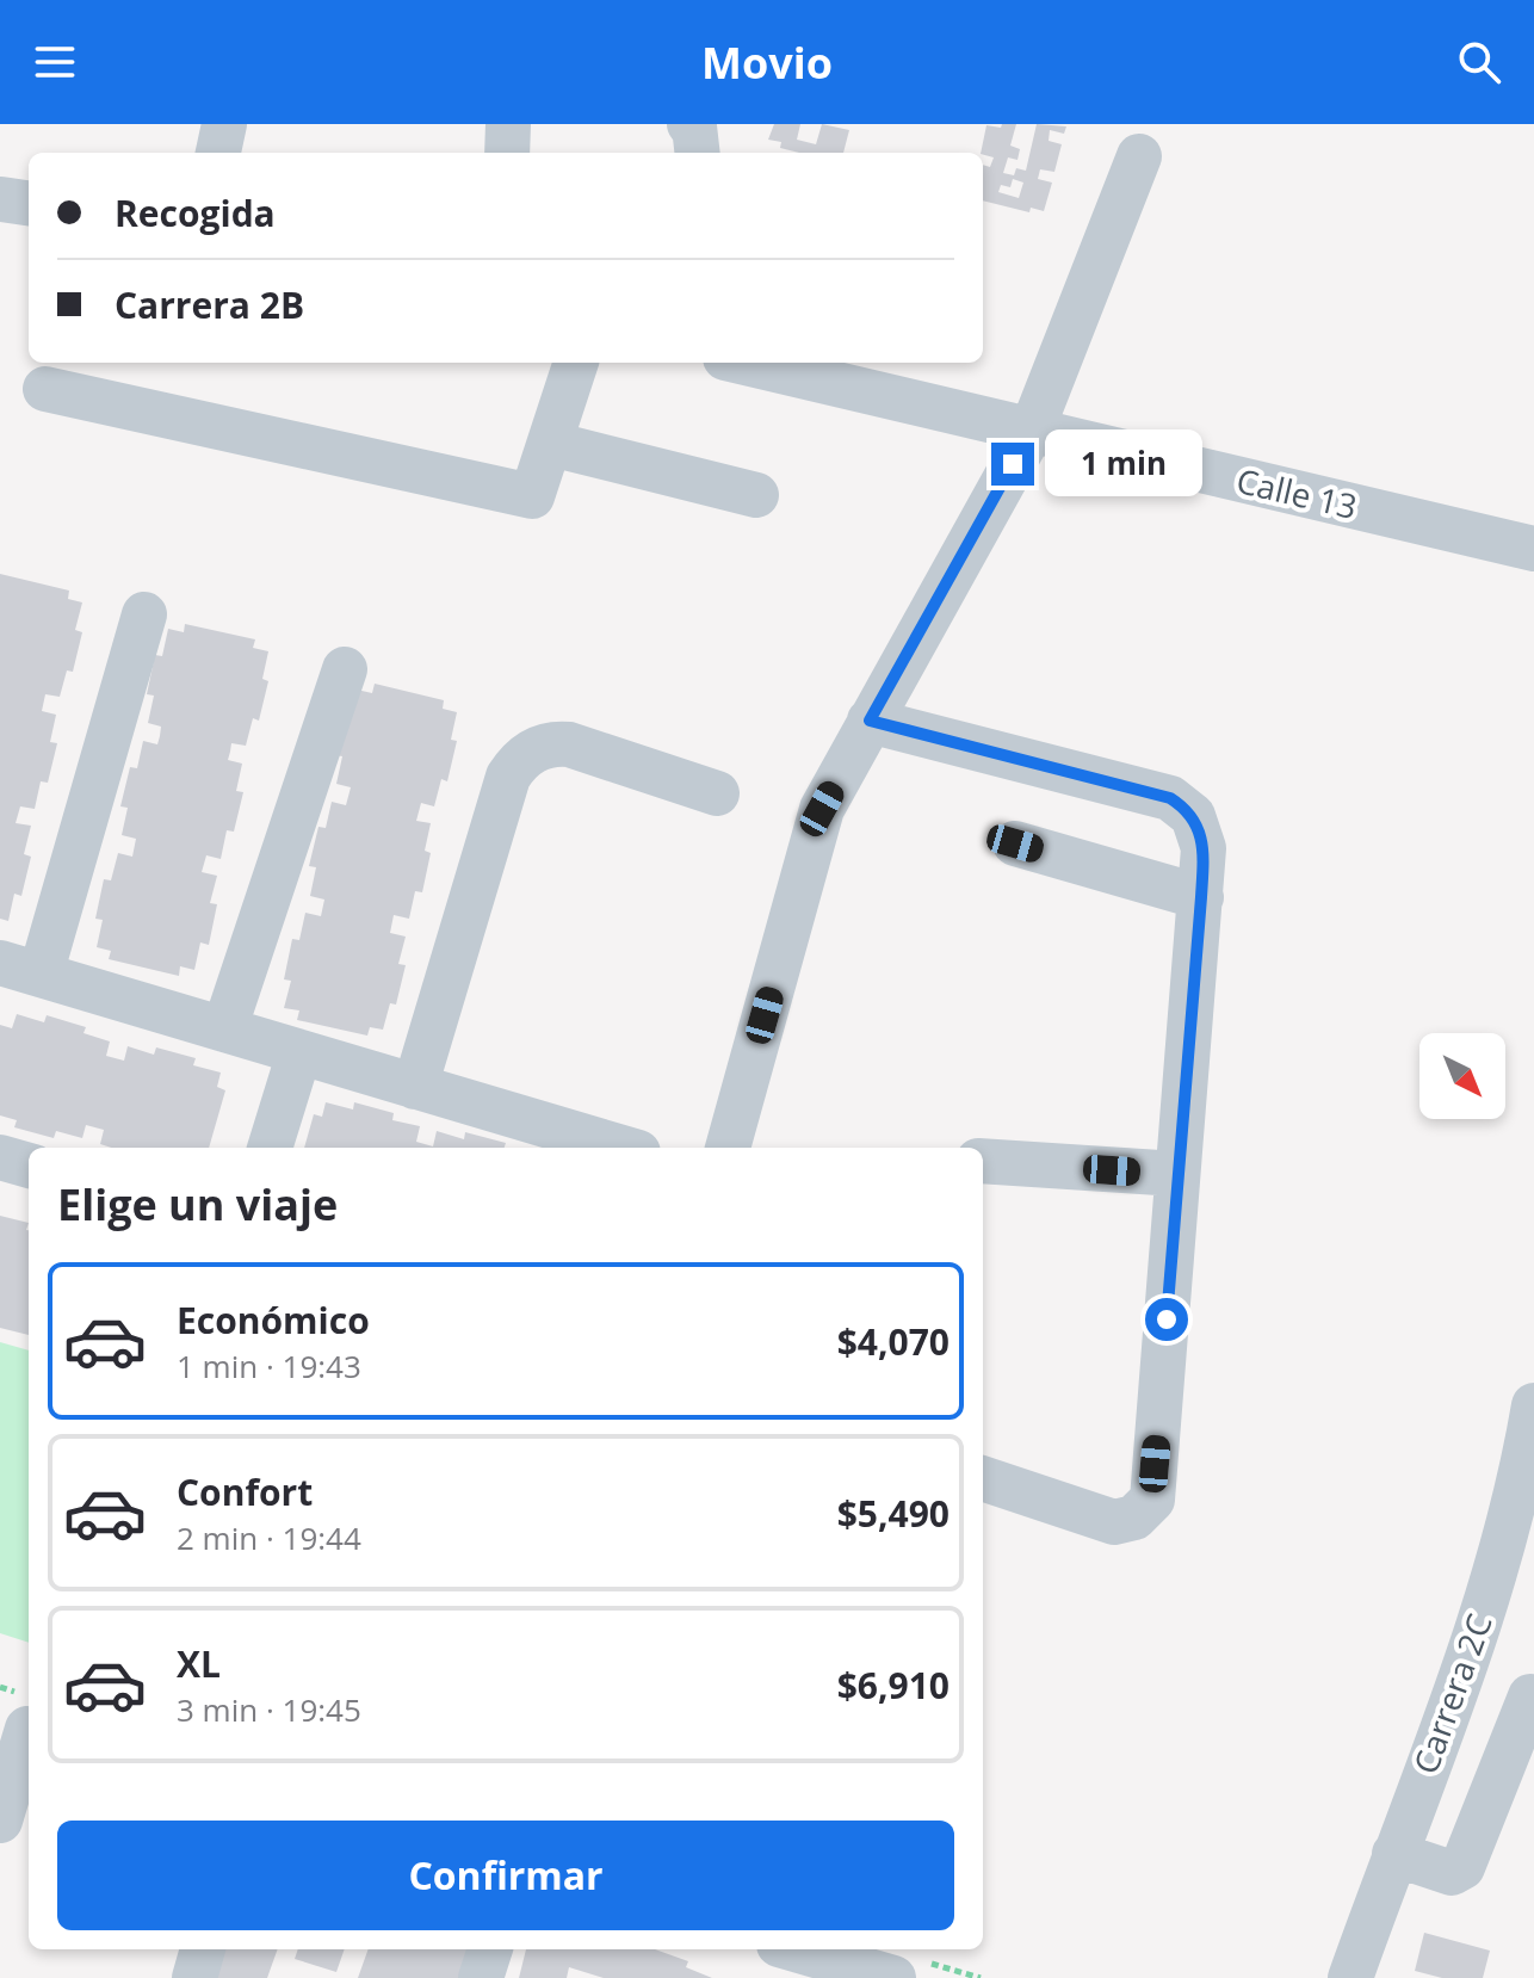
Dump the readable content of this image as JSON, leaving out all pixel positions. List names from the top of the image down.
{
  "streets": {
    "street": ["Calle 13", "Carrera 2C"]
  },
  "north": "bottom right",
  "page": {
    "header": "Movio",
    "banner": ["Recogida", "Carrera 2B"],
    "bubble": "1 min",
    "heading": "Elige un viaje",
    "list": [
      {
        "name": "Económico",
        "note": "1 min · 19:43",
        "value": "$4,070"
      },
      {
        "name": "Confort",
        "note": "2 min · 19:44",
        "value": "$5,490"
      },
      {
        "name": "XL",
        "note": "3 min · 19:45",
        "value": "$6,910"
      }
    ],
    "buttons": "Confirmar"
  }
}
